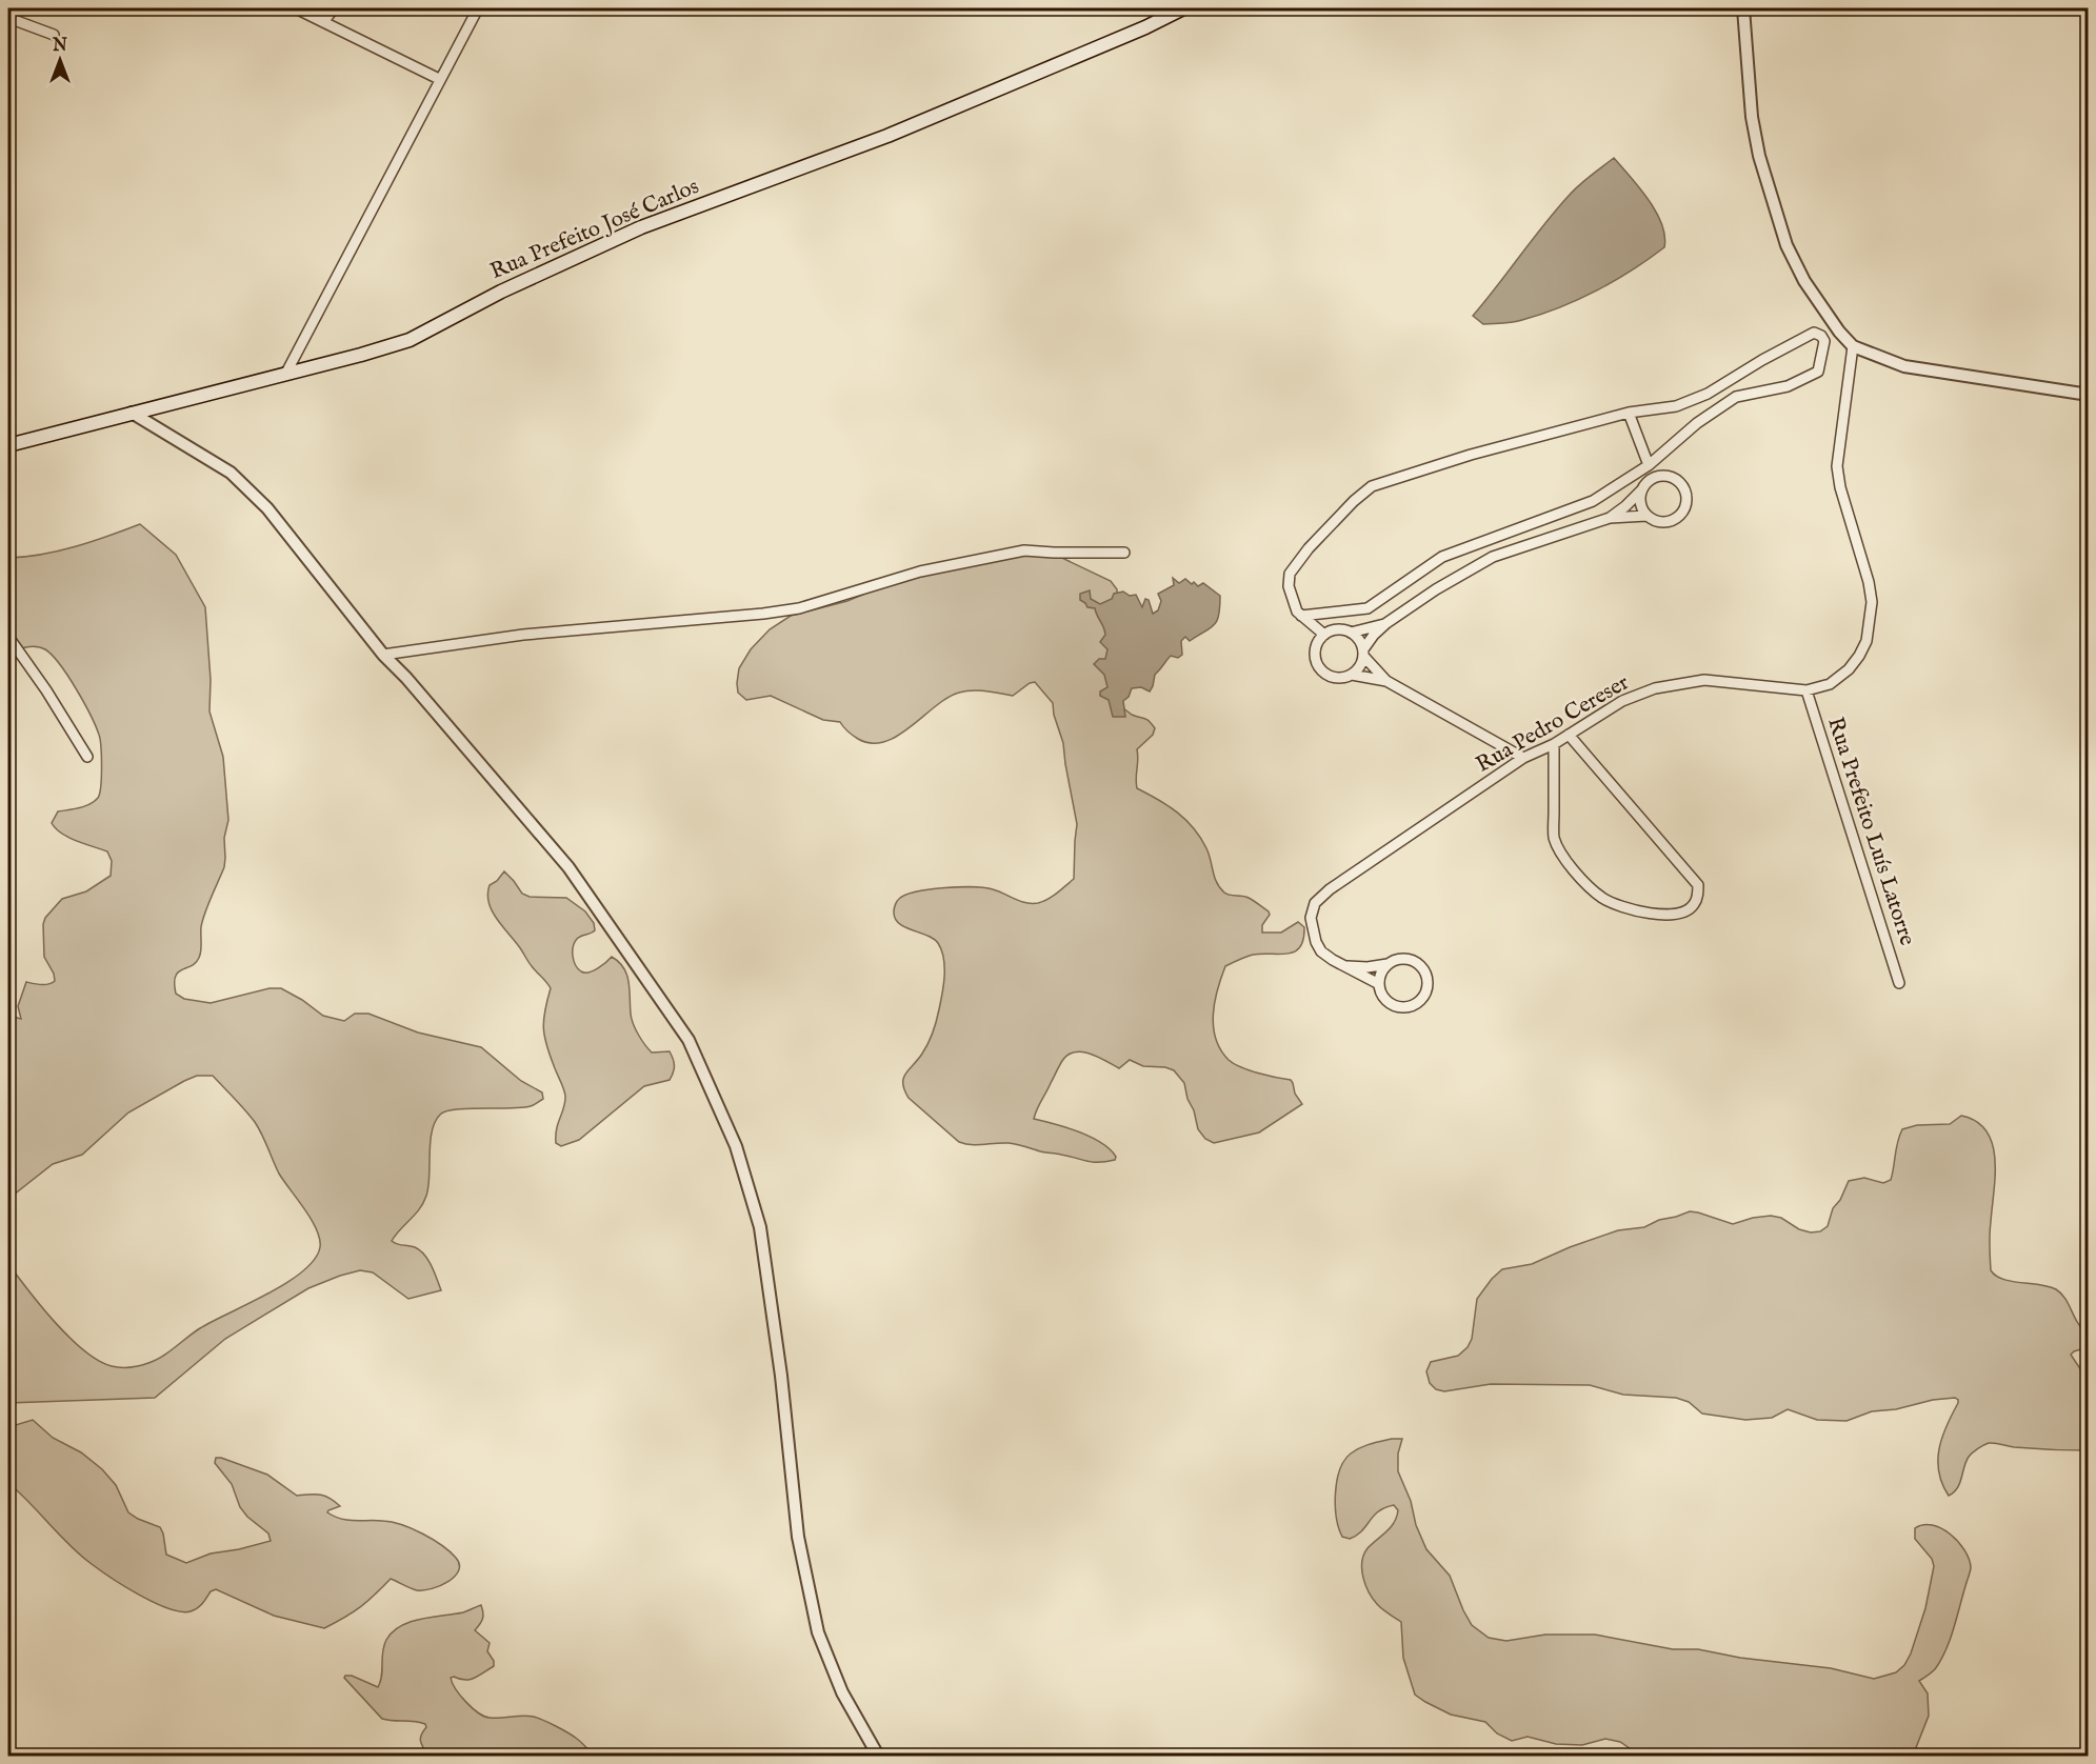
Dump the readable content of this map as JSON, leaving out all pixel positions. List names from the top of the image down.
{
  "streets": {
    "main road": ["Rua Prefeito José Carlos"],
    "street": ["Rua Pedro Cereser", "Rua Prefeito Luís Latorre"]
  },
  "crossings": [
    ["Rua Pedro Cereser", "Rua Prefeito Luís Latorre"]
  ],
  "north": "top"
}
